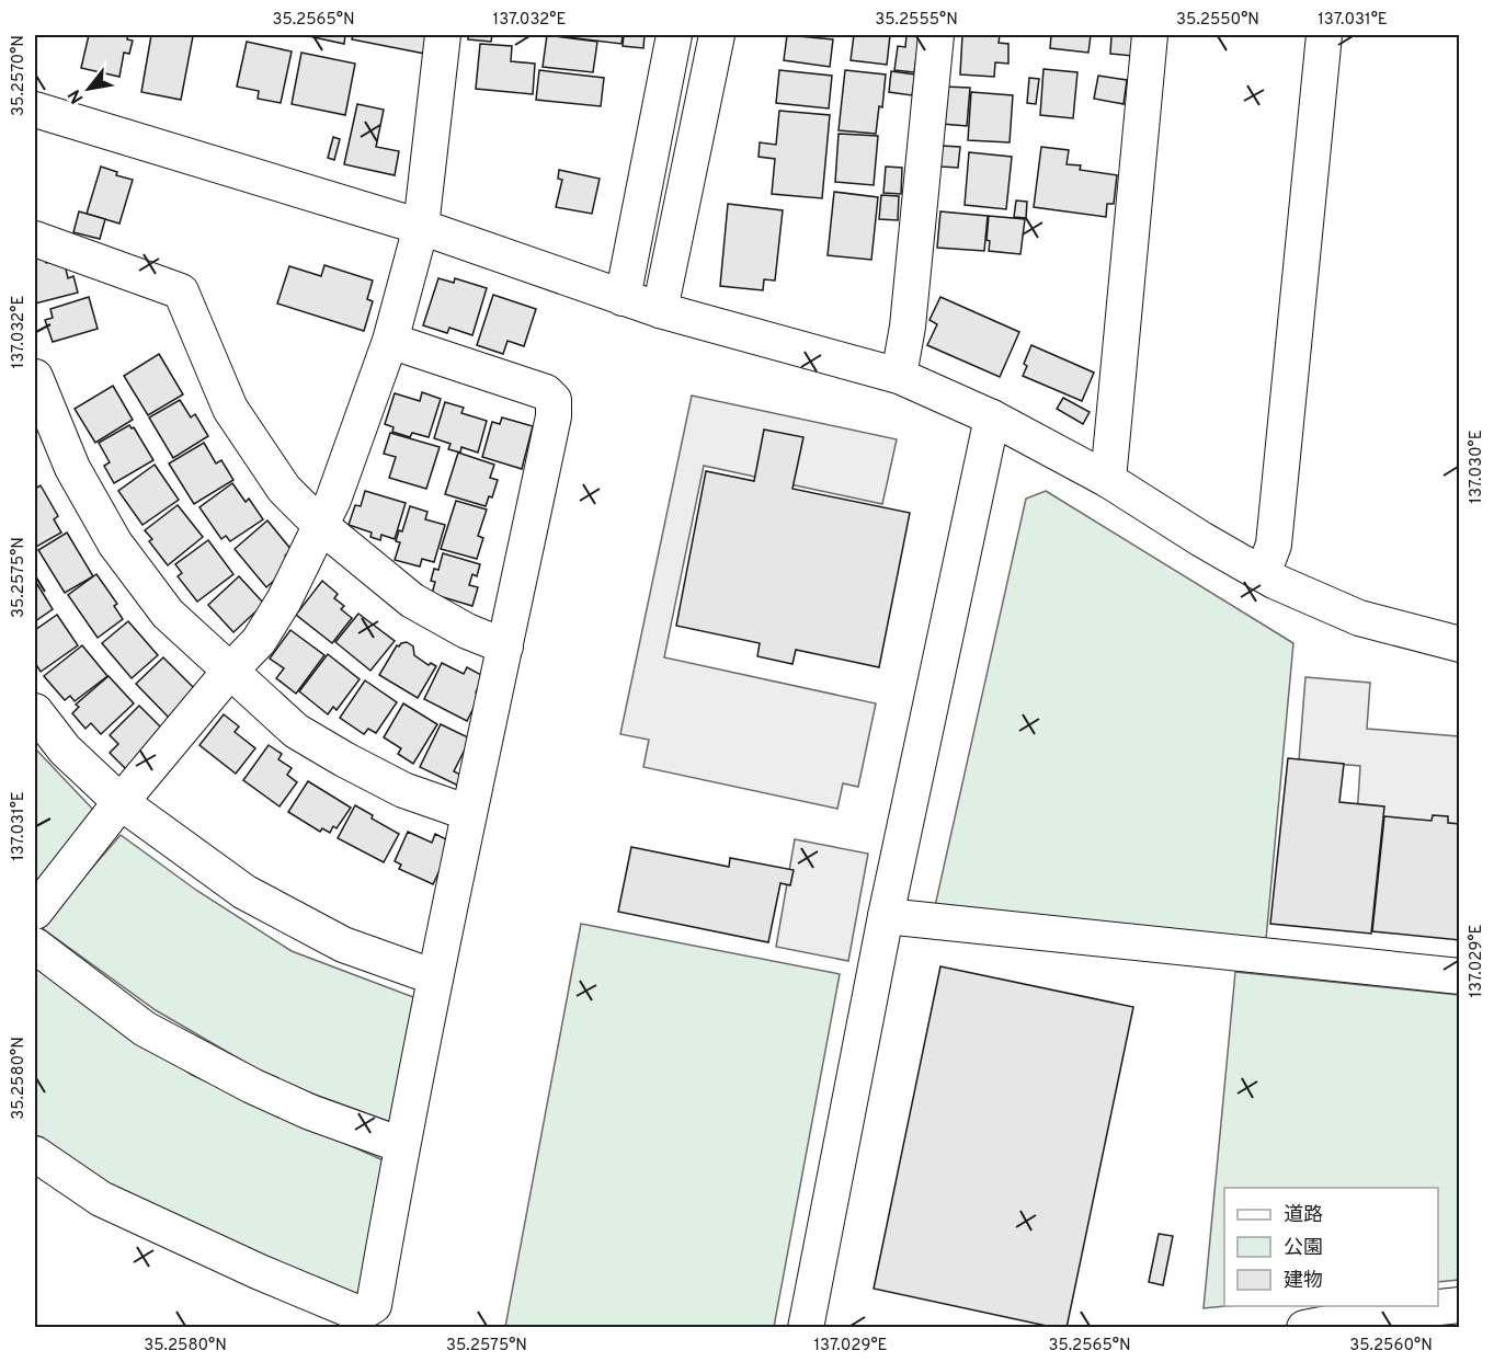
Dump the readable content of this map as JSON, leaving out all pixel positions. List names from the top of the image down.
{
  "legend": ["道路", "公園", "建物"],
  "north": "bottom left",
  "coordinates": [
    "35.2565°N",
    "137.032°E",
    "35.2555°N",
    "35.2550°N",
    "137.031°E",
    "35.2570°N",
    "137.030°E",
    "35.2575°N",
    "137.029°E",
    "35.2580°N",
    "35.2560°N"
  ]
}
